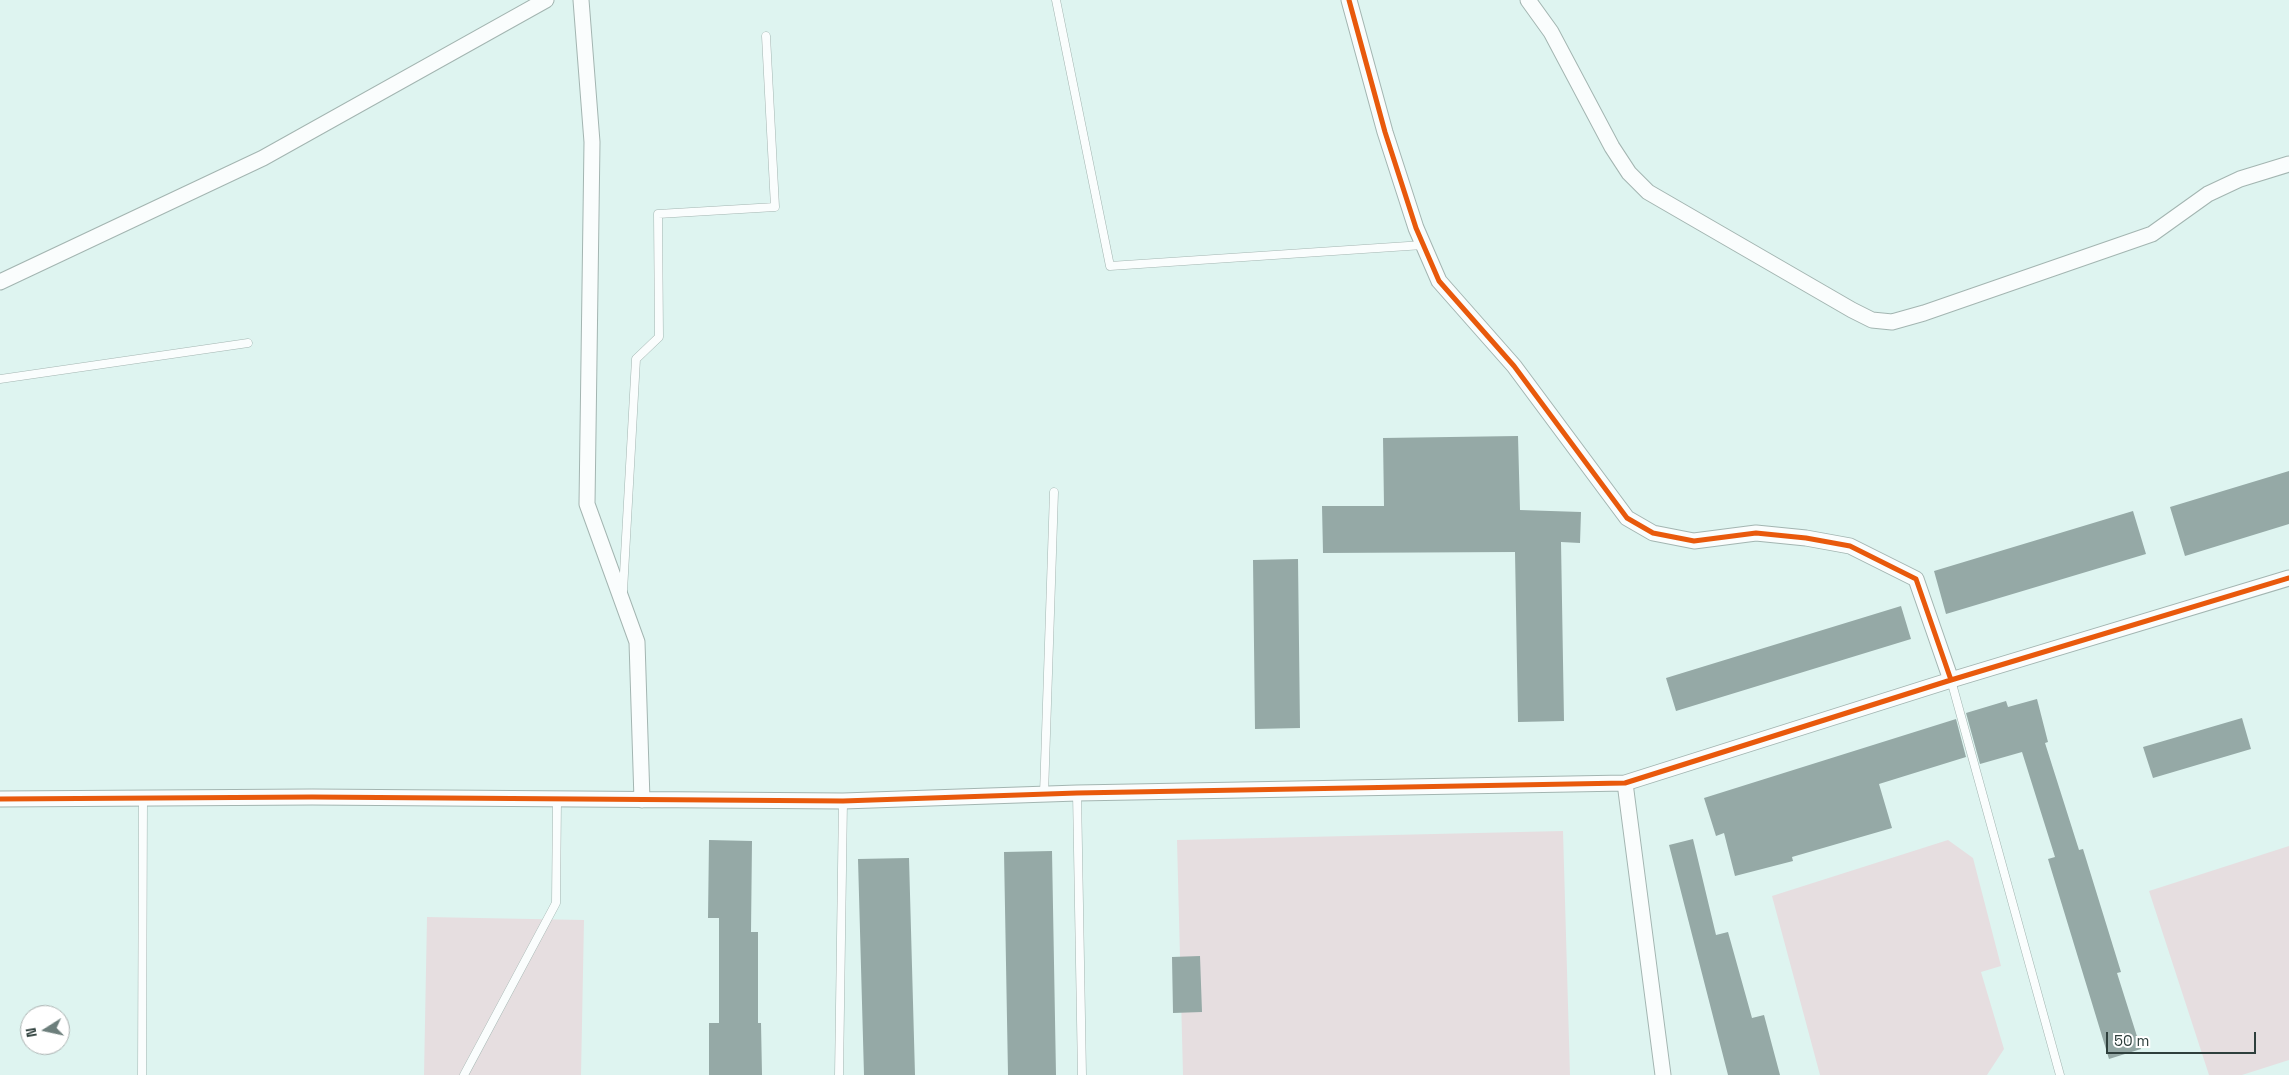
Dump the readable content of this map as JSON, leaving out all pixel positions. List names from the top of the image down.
{
  "scale_bar": "50 m",
  "north": "left"
}
